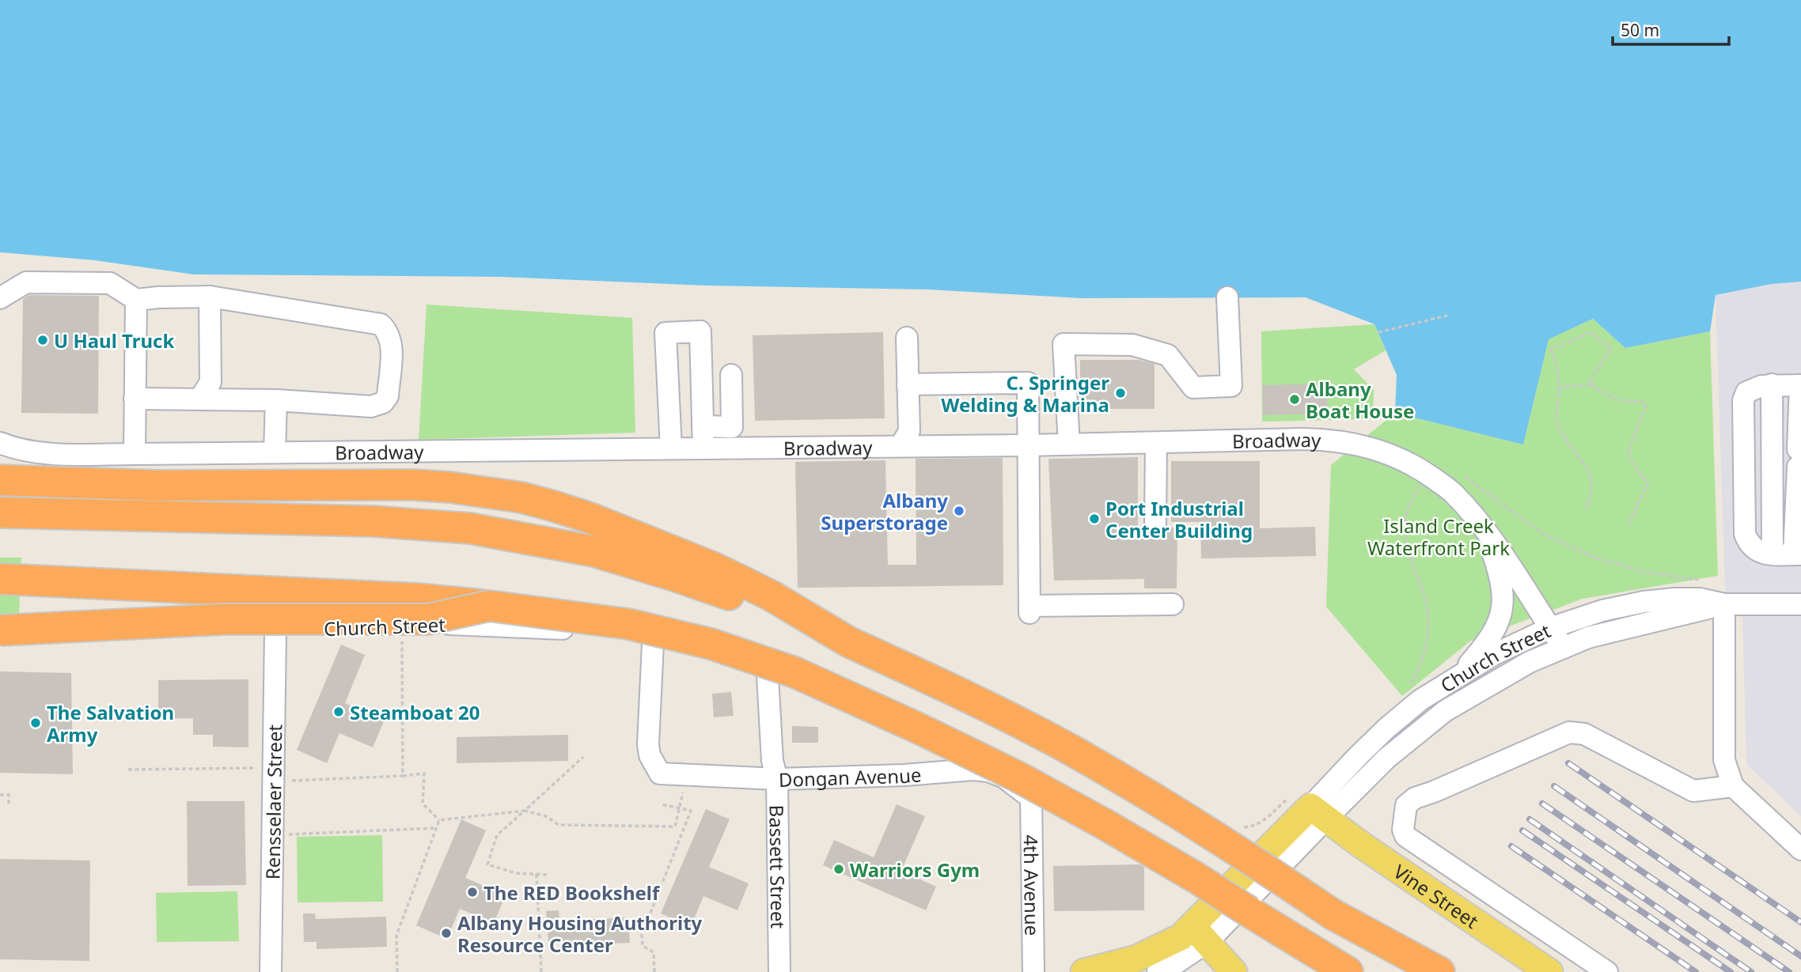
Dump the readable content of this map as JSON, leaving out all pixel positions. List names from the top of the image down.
{
  "streets": {
    "main road": ["Vine Street"],
    "street": [
      "Broadway",
      "Church Street",
      "Dongan Avenue",
      "Rensselaer Street",
      "Bassett Street",
      "4th Avenue"
    ]
  },
  "crossings": [
    ["Broadway", "Church Street"],
    ["Church Street", "Dongan Avenue"],
    ["Church Street", "Rensselaer Street"],
    ["Church Street", "Bassett Street"],
    ["Church Street", "Vine Street"],
    ["Dongan Avenue", "Bassett Street"],
    ["Dongan Avenue", "4th Avenue"]
  ],
  "parks": ["Island Creek Waterfront Park"],
  "places": [
    "U Haul Truck",
    "C. Springer Welding & Marina",
    "Albany Boat House",
    "Albany Superstorage",
    "Port Industrial Center Building",
    "Steamboat 20",
    "The Salvation Army",
    "Warriors Gym",
    "The RED Bookshelf",
    "Albany Housing Authority Resource Center"
  ],
  "scale_bar": "50 m"
}
